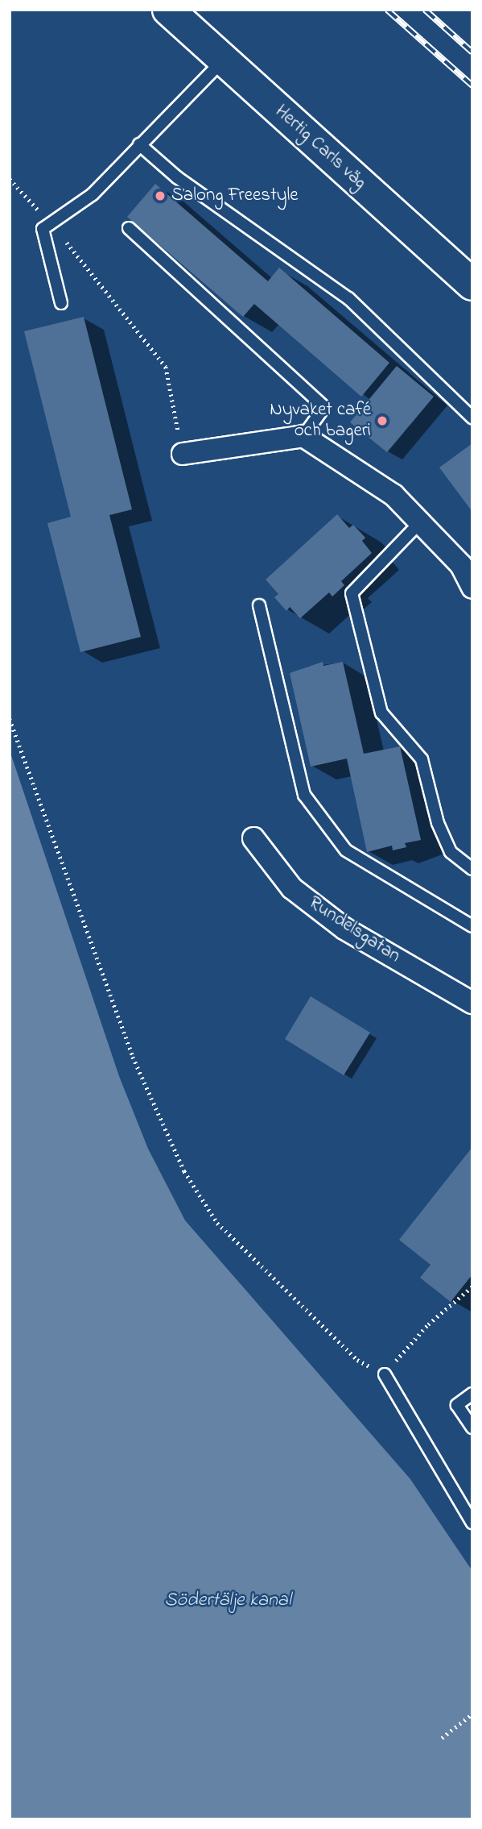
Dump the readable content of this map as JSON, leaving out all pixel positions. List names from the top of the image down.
{
  "streets": {
    "main road": ["Hertig Carls väg"],
    "street": ["Rundelsgatan"]
  },
  "water": ["Södertälje kanal"],
  "places": ["Salong Freestyle", "Nyvaket café och bageri"]
}
